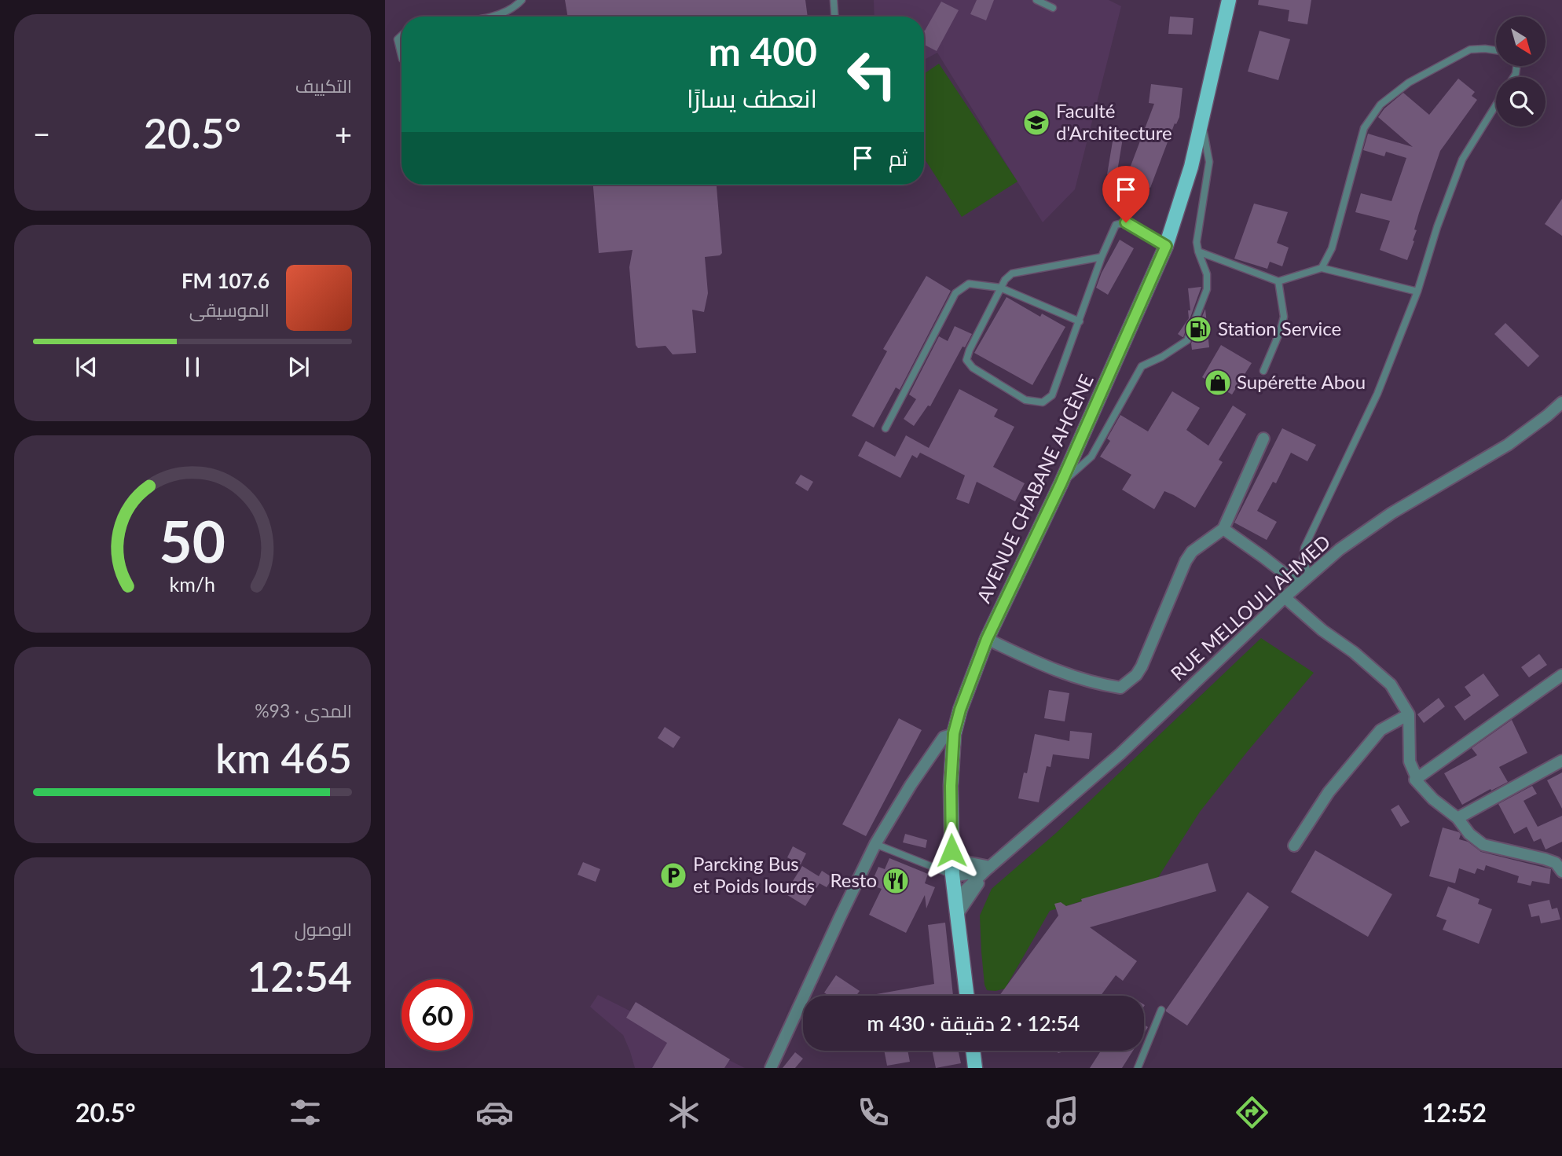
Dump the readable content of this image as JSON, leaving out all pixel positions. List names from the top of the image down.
{
  "streets": {
    "main road": ["AVENUE CHABANE AHCÈNE"],
    "street": ["RUE MELLOULI AHMED"]
  },
  "crossings": [
    ["AVENUE CHABANE AHCÈNE", "RUE MELLOULI AHMED"]
  ],
  "places": {
    "school or university": ["Faculté d'Architecture"],
    "fuel station": ["Station Service"],
    "shop": ["Supérette Abou"],
    "parking": ["Parcking Bus et Poids lourds"],
    "restaurant": ["Resto"]
  },
  "north": "bottom right",
  "page": {
    "tile": [
      "التكييف",
      ["المدى · 93%", "465 km"],
      ["الوصول", "12:54"]
    ],
    "turn": ["400 m", "انعطف يسارًا"],
    "heat": ["−", "20.5°", "+"],
    "then": "ثم",
    "song": ["107.6 FM", "الموسيقى"],
    "limit": "60",
    "trip": "12:54 · 2 دقيقة · 430 m",
    "tabs": ["12:52", "20.5°"],
    "gauge": ["50", "km/h"]
  }
}
